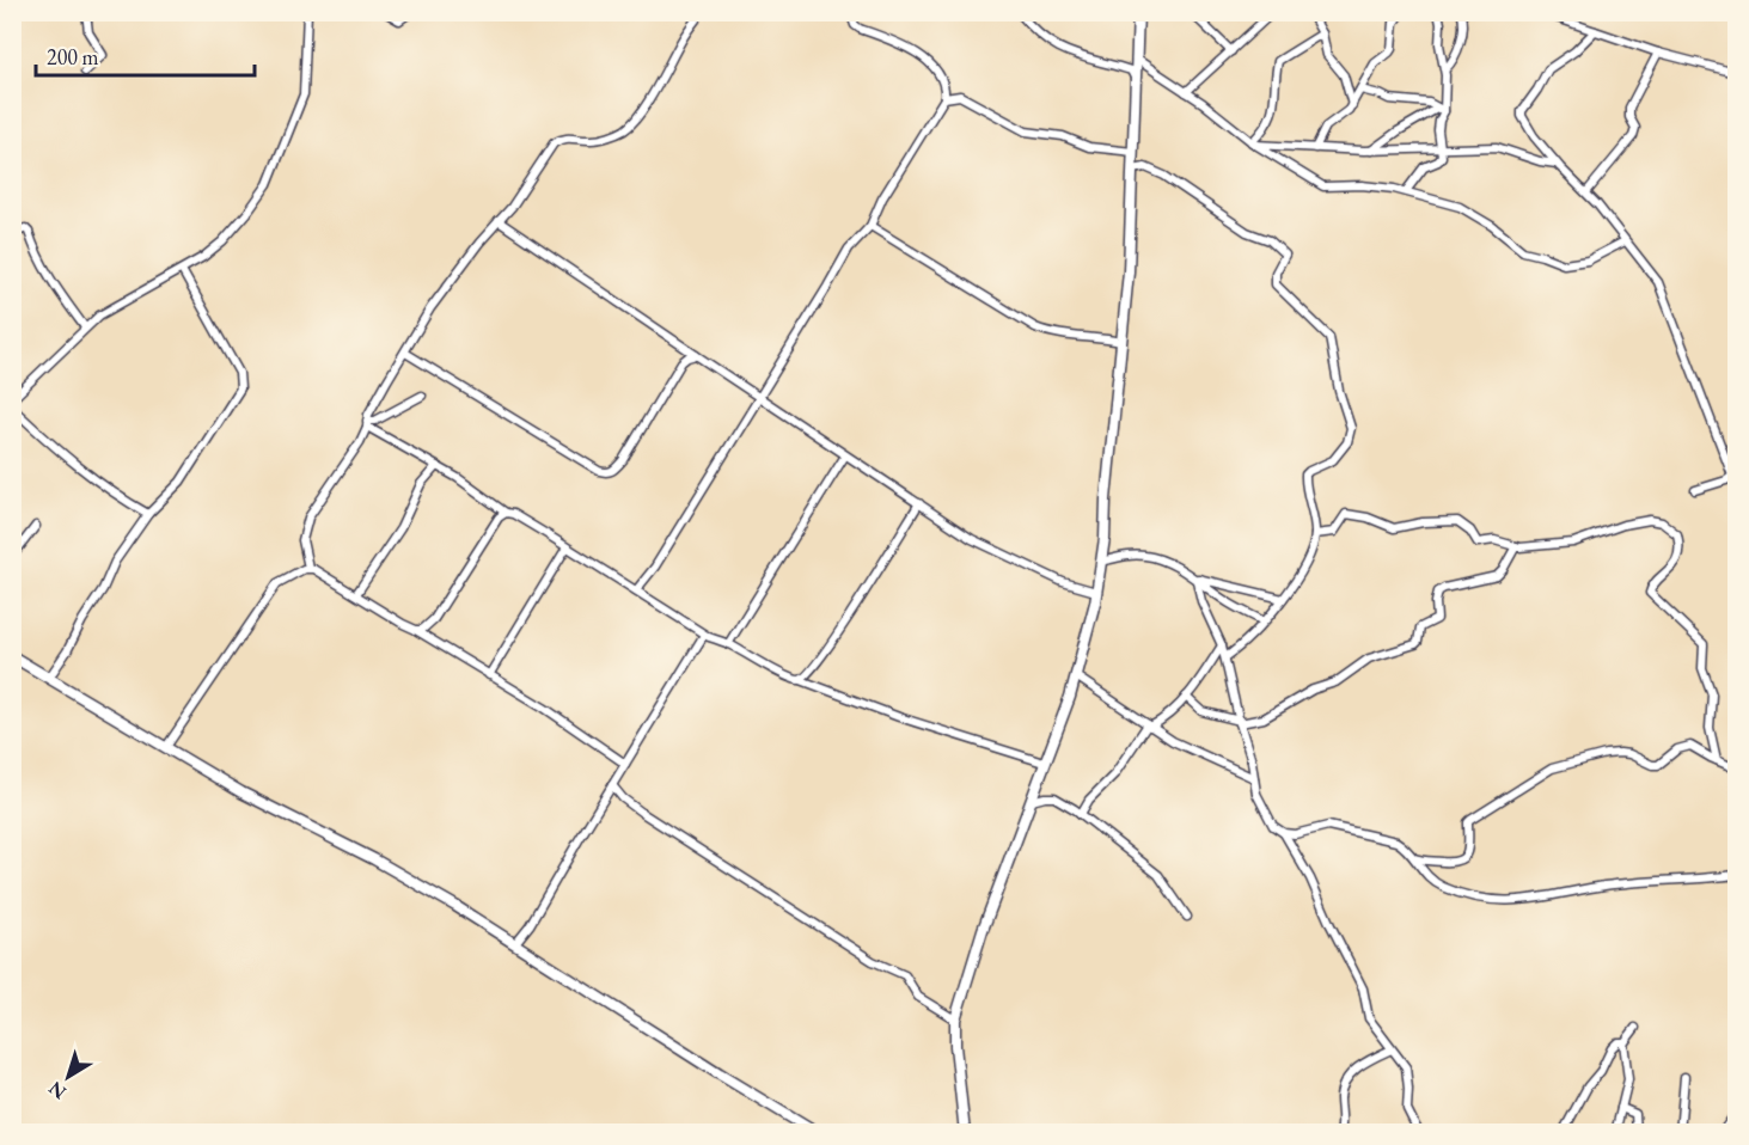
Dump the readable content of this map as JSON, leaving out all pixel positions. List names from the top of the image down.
{
  "scale_bar": "200 m",
  "north": "bottom left"
}
